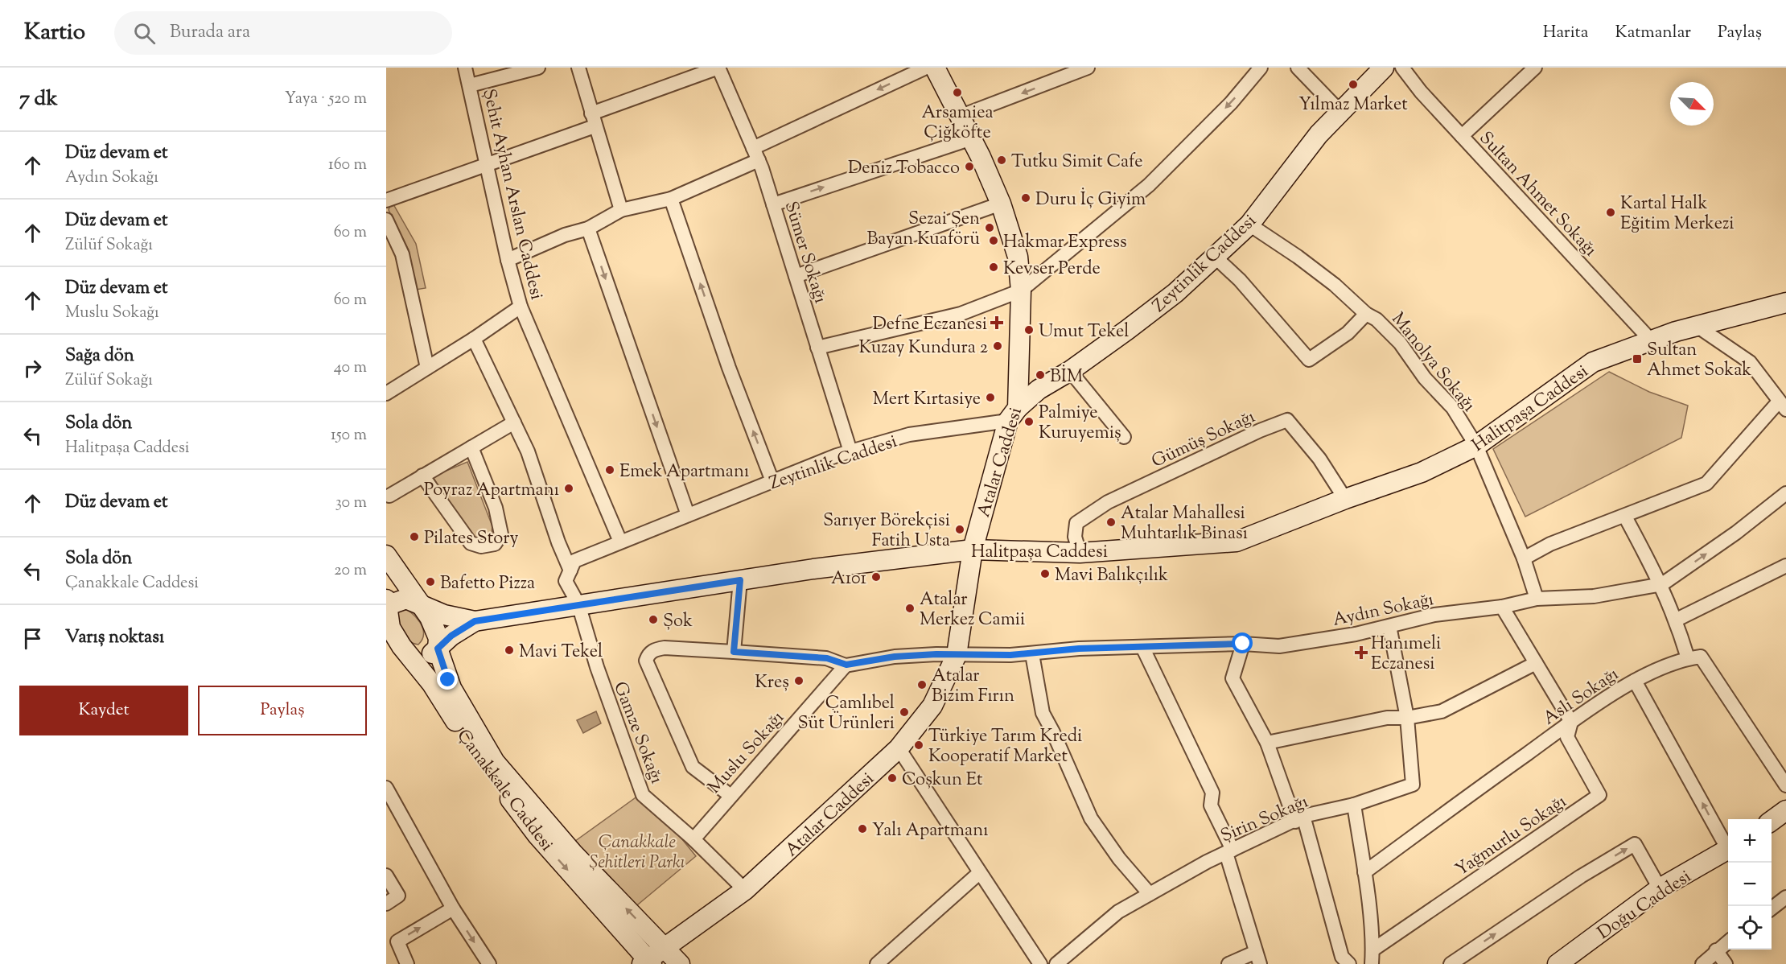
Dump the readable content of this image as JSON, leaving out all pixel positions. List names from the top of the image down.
{
  "streets": {
    "street": [
      "Sultan Ahmet Sokağı",
      "Şehit Ayhan Arslan Caddesi",
      "Sümer Sokağı",
      "Zeytinlik Caddesi",
      "Manolya Sokağı",
      "Halitpaşa Caddesi",
      "Gümüş Sokağı",
      "Atalar Caddesi",
      "Aydın Sokağı",
      "Aslı Sokağı",
      "Gamze Sokağı",
      "Muslu Sokağı",
      "Çanakkale Caddesi",
      "Şirin Sokağı",
      "Yağmurlu Sokağı",
      "Doğu Caddesi"
    ]
  },
  "crossings": [
    ["Sultan Ahmet Sokağı", "Halitpaşa Caddesi"],
    ["Şehit Ayhan Arslan Caddesi", "Zeytinlik Caddesi"],
    ["Sümer Sokağı", "Zeytinlik Caddesi"],
    ["Zeytinlik Caddesi", "Manolya Sokağı"],
    ["Zeytinlik Caddesi", "Atalar Caddesi"],
    ["Manolya Sokağı", "Halitpaşa Caddesi"],
    ["Manolya Sokağı", "Aydın Sokağı"],
    ["Halitpaşa Caddesi", "Gümüş Sokağı"],
    ["Halitpaşa Caddesi", "Atalar Caddesi"],
    ["Halitpaşa Caddesi", "Gamze Sokağı"],
    ["Atalar Caddesi", "Aydın Sokağı"],
    ["Atalar Caddesi", "Gamze Sokağı"],
    ["Atalar Caddesi", "Çanakkale Caddesi"],
    ["Aydın Sokağı", "Muslu Sokağı"],
    ["Aydın Sokağı", "Şirin Sokağı"],
    ["Aslı Sokağı", "Yağmurlu Sokağı"],
    ["Gamze Sokağı", "Muslu Sokağı"]
  ],
  "parks": ["Çanakkale Şehitleri Parkı"],
  "places": {
    "other": [
      "Yılmaz Market",
      "Arsamiea Çiğköfte",
      "Tutku Simit Cafe",
      "Deniz Tobacco",
      "Duru İç Giyim",
      "Kartal Halk Eğitim Merkezi",
      "Sezai Şen Bayan Kuaförü",
      "Hakmar Express",
      "Kevser Perde",
      "Umut Tekel",
      "Kuzay Kundura 2",
      "BİM",
      "Mert Kırtasiye",
      "Palmiye Kuruyemiş",
      "Emek Apartmanı",
      "Poyraz Apartmanı",
      "Atalar Mahallesi Muhtarlık Binası",
      "Sarıyer Börekçisi Fatih Usta",
      "Pilates Story",
      "Mavi Balıkçılık",
      "A101",
      "Bafetto Pizza",
      "Atalar Merkez Camii",
      "Şok",
      "Mavi Tekel",
      "Kreş",
      "Atalar Bizim Fırın",
      "Çamlıbel Süt Ürünleri",
      "Türkiye Tarım Kredi Kooperatif Market",
      "Coşkun Et",
      "Yalı Apartmanı"
    ],
    "health": ["Defne Eczanesi", "Hanımeli Eczanesi"],
    "transit": ["Sultan Ahmet Sokak"]
  },
  "north": "bottom right",
  "page": {
    "header": "Kartio",
    "search": "Burada ara",
    "nav": ["Harita", "Katmanlar", "Paylaş"],
    "heading": ["7 dk", "Yaya · 520 m"],
    "list": [
      ["Düz devam et", "Aydın Sokağı", "160 m"],
      ["Düz devam et", "Zülüf Sokağı", "60 m"],
      ["Düz devam et", "Muslu Sokağı", "60 m"],
      ["Sağa dön", "Zülüf Sokağı", "40 m"],
      ["Sola dön", "Halitpaşa Caddesi", "150 m"],
      ["Düz devam et", "30 m"],
      ["Sola dön", "Çanakkale Caddesi", "20 m"],
      "Varış noktası"
    ],
    "buttons": ["Kaydet", "Paylaş"],
    "map_buttons": ["+", "−"]
  }
}
